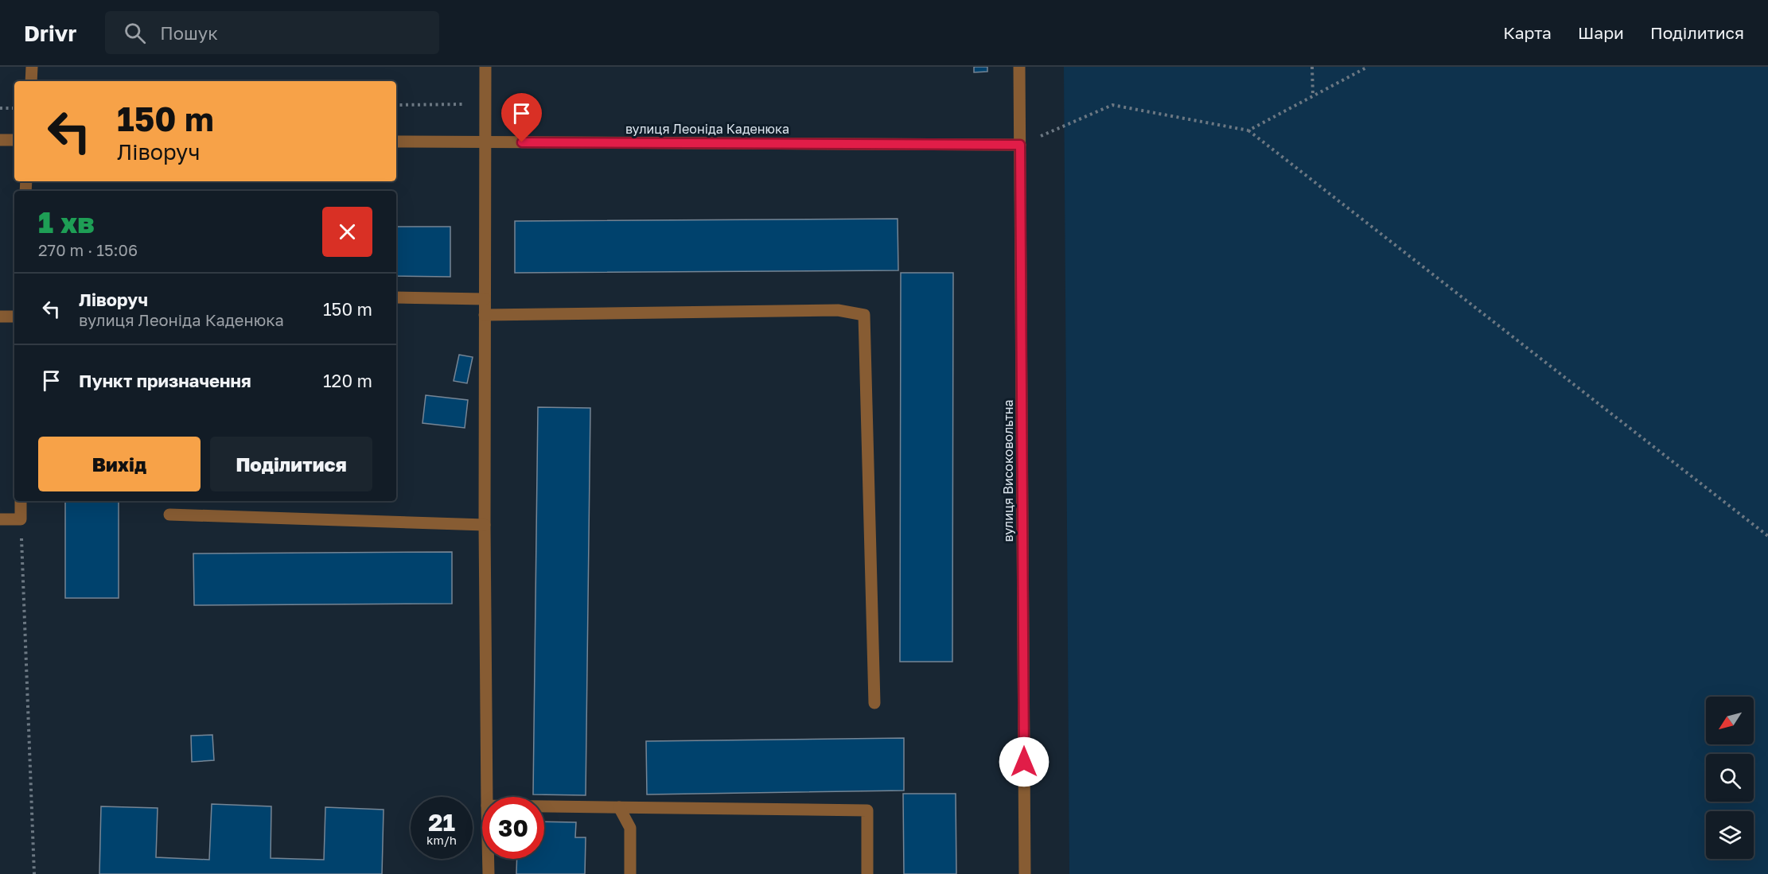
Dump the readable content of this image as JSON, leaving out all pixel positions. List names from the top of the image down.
{
  "streets": {
    "street": ["вулиця Леоніда Каденюка", "вулиця Високовольтна"]
  },
  "crossings": [
    ["вулиця Леоніда Каденюка", "вулиця Високовольтна"]
  ],
  "north": "bottom left",
  "page": {
    "header": "Drivr",
    "search": "Пошук",
    "nav": ["Карта", "Шари", "Поділитися"],
    "turn": ["150 m", "Ліворуч"],
    "heading": ["1 хв", "270 m · 15:06"],
    "list": [
      {
        "name": "Ліворуч",
        "note": "вулиця Леоніда Каденюка",
        "value": "150 m"
      },
      {
        "name": "Пункт призначення",
        "value": "120 m"
      }
    ],
    "buttons": ["Вихід", "Поділитися"],
    "speed": "21 km/h",
    "limit": "30"
  }
}
